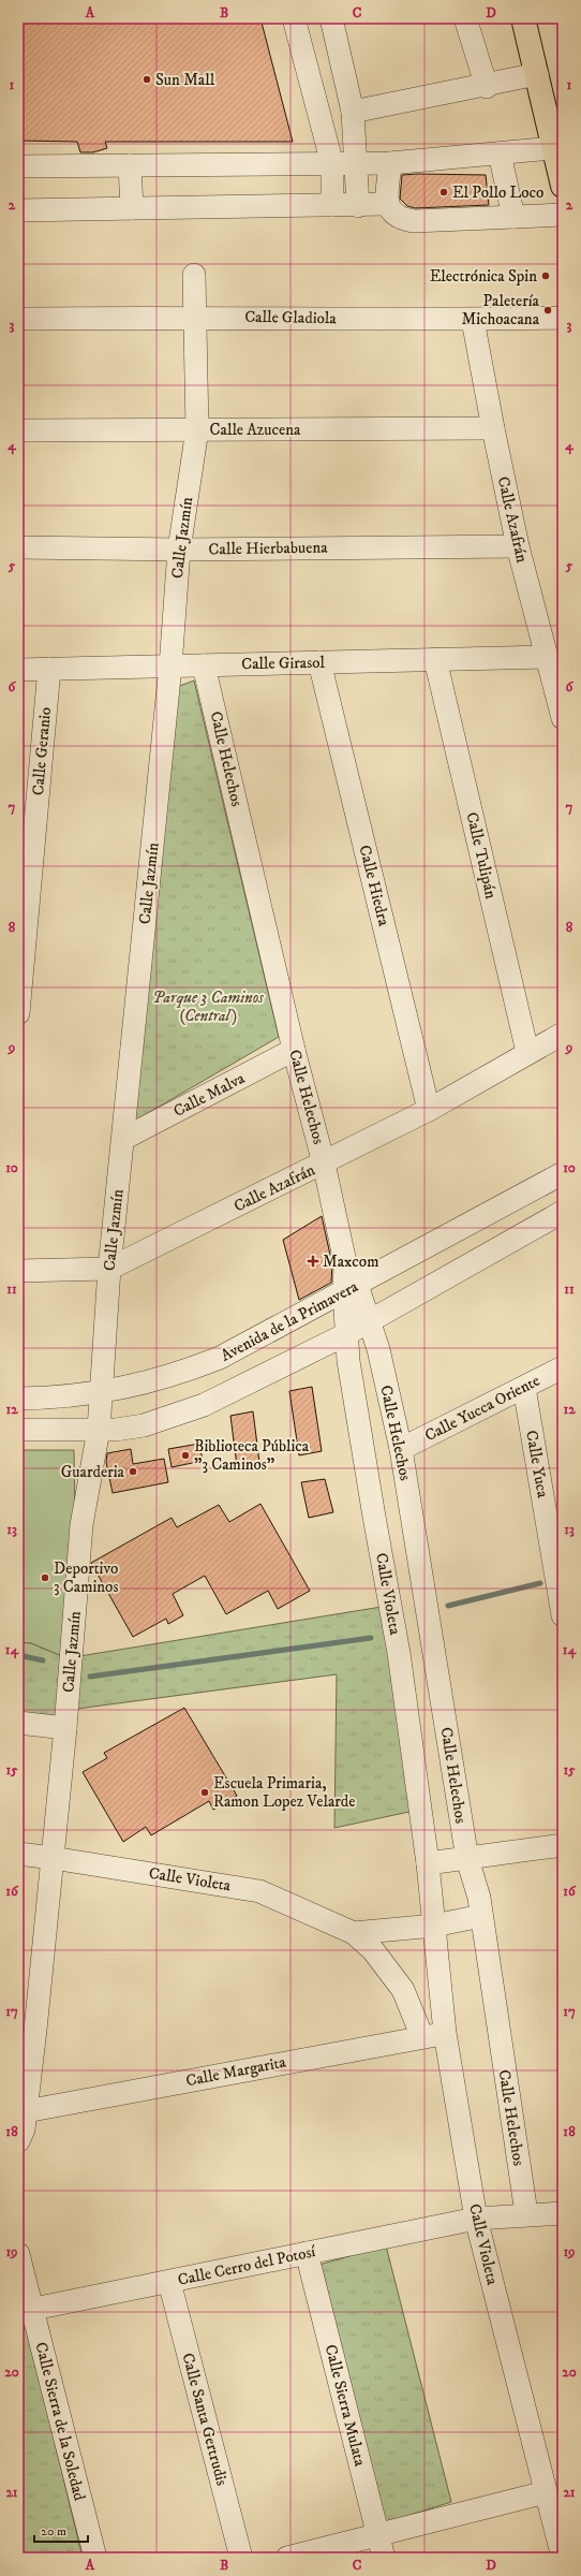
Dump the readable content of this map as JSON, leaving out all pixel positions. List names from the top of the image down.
{
  "streets": {
    "street": [
      "Calle Gladiola",
      "Calle Azucena",
      "Calle Azafrán",
      "Calle Jazmín",
      "Calle Hierbabuena",
      "Calle Girasol",
      "Calle Geranio",
      "Calle Helechos",
      "Calle Tulipán",
      "Calle Hiedra",
      "Calle Malva",
      "Avenida de la Primavera",
      "Calle Yucca Oriente",
      "Calle Yuca",
      "Calle Violeta",
      "Calle Margarita",
      "Calle Cerro del Potosí",
      "Calle Sierra Mulata",
      "Calle Santa Gertrudis",
      "Calle Sierra de la Soledad"
    ]
  },
  "crossings": [
    ["Calle Gladiola", "Calle Azafrán"],
    ["Calle Gladiola", "Calle Jazmín"],
    ["Calle Azucena", "Calle Azafrán"],
    ["Calle Azucena", "Calle Jazmín"],
    ["Calle Azafrán", "Calle Jazmín"],
    ["Calle Azafrán", "Calle Hierbabuena"],
    ["Calle Azafrán", "Calle Girasol"],
    ["Calle Azafrán", "Calle Helechos"],
    ["Calle Azafrán", "Calle Tulipán"],
    ["Calle Azafrán", "Calle Hiedra"],
    ["Calle Jazmín", "Calle Hierbabuena"],
    ["Calle Jazmín", "Calle Girasol"],
    ["Calle Jazmín", "Calle Malva"],
    ["Calle Jazmín", "Avenida de la Primavera"],
    ["Calle Jazmín", "Calle Violeta"],
    ["Calle Jazmín", "Calle Margarita"],
    ["Calle Girasol", "Calle Geranio"],
    ["Calle Girasol", "Calle Helechos"],
    ["Calle Girasol", "Calle Tulipán"],
    ["Calle Girasol", "Calle Hiedra"],
    ["Calle Helechos", "Calle Malva"],
    ["Calle Helechos", "Avenida de la Primavera"],
    ["Calle Helechos", "Calle Yucca Oriente"],
    ["Calle Helechos", "Calle Violeta"],
    ["Calle Helechos", "Calle Cerro del Potosí"],
    ["Avenida de la Primavera", "Calle Violeta"],
    ["Calle Yucca Oriente", "Calle Yuca"],
    ["Calle Violeta", "Calle Margarita"],
    ["Calle Violeta", "Calle Cerro del Potosí"],
    ["Calle Cerro del Potosí", "Calle Sierra Mulata"],
    ["Calle Cerro del Potosí", "Calle Santa Gertrudis"],
    ["Calle Cerro del Potosí", "Calle Sierra de la Soledad"]
  ],
  "parks": ["Parque 3 Caminos (Central)"],
  "places": {
    "other": [
      "Sun Mall",
      "El Pollo Loco",
      "Electrónica Spin",
      "Paletería Michoacana",
      "Biblioteca Pública \"3 Caminos\"",
      "Guarderia",
      "Deportivo 3 Caminos",
      "Escuela Primaria, Ramon Lopez Velarde"
    ],
    "health": ["Maxcom"]
  },
  "scale_bar": "20 m",
  "grid": {
    "columns": [
      "A",
      "B",
      "C",
      "D"
    ],
    "rows": [
      "1",
      "2",
      "3",
      "4",
      "5",
      "6",
      "7",
      "8",
      "9",
      "10",
      "11",
      "12",
      "13",
      "14",
      "15",
      "16",
      "17",
      "18",
      "19",
      "20",
      "21"
    ]
  }
}
